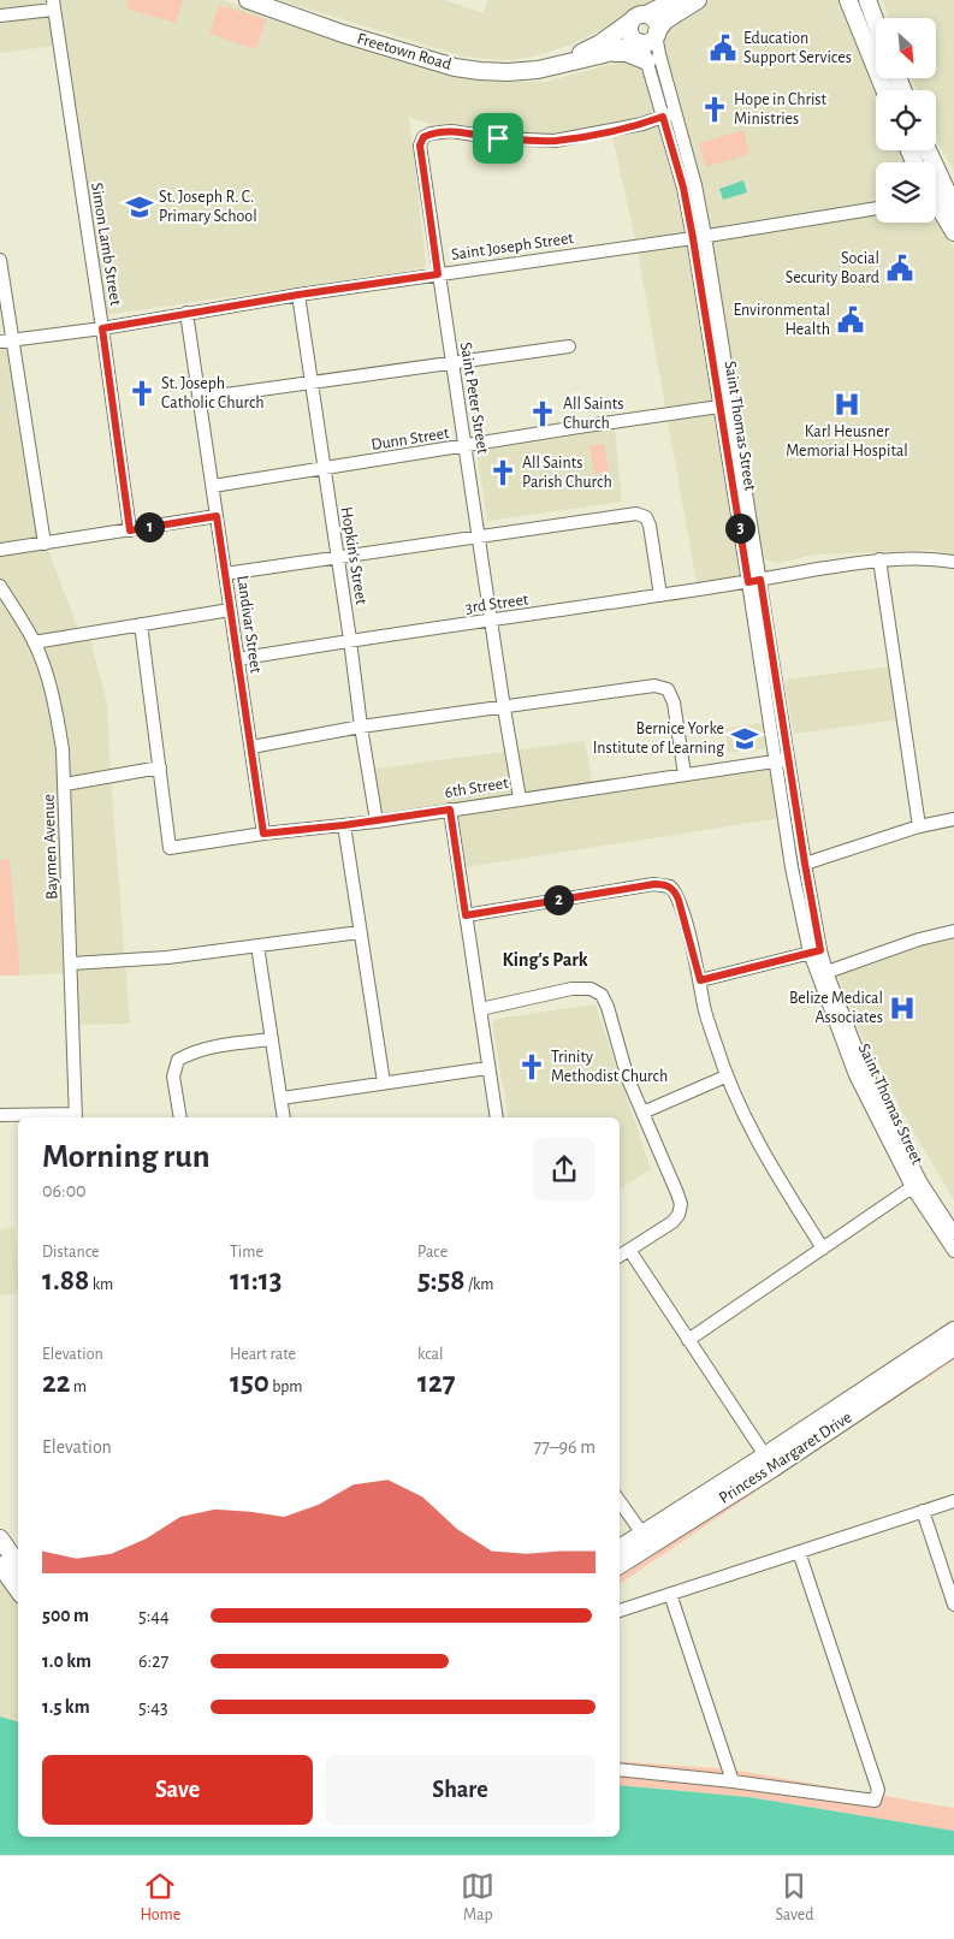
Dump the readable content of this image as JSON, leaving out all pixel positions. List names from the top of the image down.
{
  "streets": {
    "main road": ["Freetown Road", "Princess Margaret Drive"],
    "street": [
      "Simon Lamb Street",
      "Saint Joseph Street",
      "Saint Peter Street",
      "Saint Thomas Street",
      "Dunn Street",
      "Hopkin's Street",
      "3rd Street",
      "Landivar Street",
      "6th Street",
      "Baymen Avenue"
    ]
  },
  "crossings": [
    ["Freetown Road", "Saint Thomas Street"],
    ["Simon Lamb Street", "Saint Joseph Street"],
    ["Saint Joseph Street", "Saint Peter Street"],
    ["Saint Joseph Street", "Saint Thomas Street"],
    ["Saint Joseph Street", "Hopkin's Street"],
    ["Saint Joseph Street", "Landivar Street"],
    ["Saint Peter Street", "Saint Thomas Street"],
    ["Saint Peter Street", "Dunn Street"],
    ["Saint Peter Street", "3rd Street"],
    ["Saint Peter Street", "6th Street"],
    ["Saint Thomas Street", "Dunn Street"],
    ["Saint Thomas Street", "3rd Street"],
    ["Saint Thomas Street", "6th Street"],
    ["Dunn Street", "Hopkin's Street"],
    ["Dunn Street", "Landivar Street"],
    ["Hopkin's Street", "3rd Street"],
    ["Hopkin's Street", "6th Street"],
    ["3rd Street", "Landivar Street"],
    ["Landivar Street", "6th Street"]
  ],
  "districts": ["King's Park"],
  "places": {
    "public building": ["Education Support Services", "Social Security Board", "Environmental Health"],
    "church": [
      "Hope in Christ Ministries",
      "St. Joseph Catholic Church",
      "All Saints Church",
      "All Saints Parish Church",
      "Trinity Methodist Church"
    ],
    "school or university": ["St. Joseph R. C. Primary School", "Bernice Yorke Institute of Learning"],
    "hospital": ["Karl Heusner Memorial Hospital", "Belize Medical Associates"]
  },
  "north": "bottom right",
  "page": {
    "pins": ["1", "3", "2"],
    "heading": ["Morning run", "06:00"],
    "stats": [
      ["Distance", "1.88 km"],
      ["Time", "11:13"],
      ["Pace", "5:58 /km"],
      ["Elevation", "22 m"],
      ["Heart rate", "150 bpm"],
      ["kcal", "127"]
    ],
    "chart": ["Elevation", "77–96 m"],
    "list": [
      {
        "name": "500 m",
        "note": "5:44"
      },
      {
        "name": "1.0 km",
        "note": "6:27"
      },
      {
        "name": "1.5 km",
        "note": "5:43"
      }
    ],
    "buttons": ["Save", "Share"],
    "tabs": ["Home", "Map", "Saved"]
  }
}
